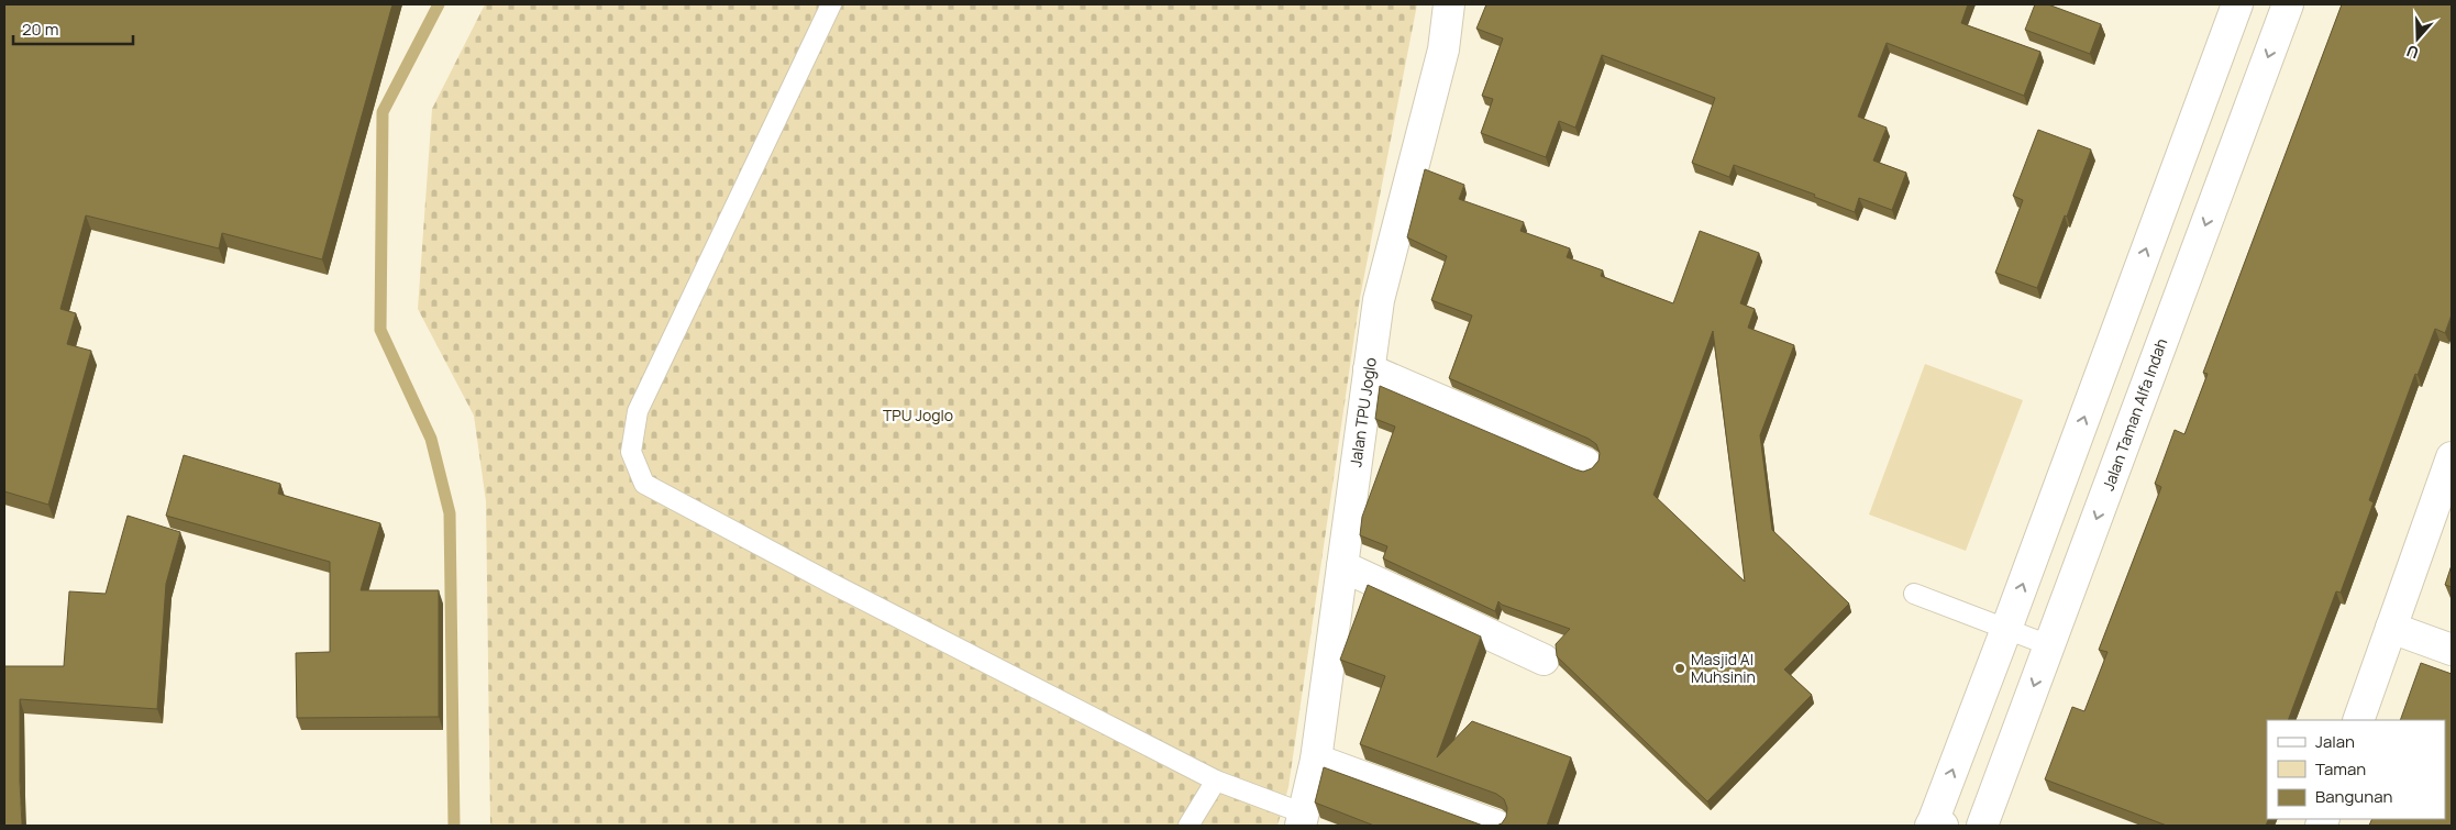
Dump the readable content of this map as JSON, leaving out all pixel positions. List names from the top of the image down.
{
  "streets": {
    "street": ["Jalan TPU Joglo", "Jalan Taman Alfa Indah"]
  },
  "parks": ["TPU Joglo"],
  "places": ["Masjid Al Muhsinin"],
  "legend": ["Jalan", "Taman", "Bangunan"],
  "scale_bar": "20 m",
  "north": "bottom"
}
